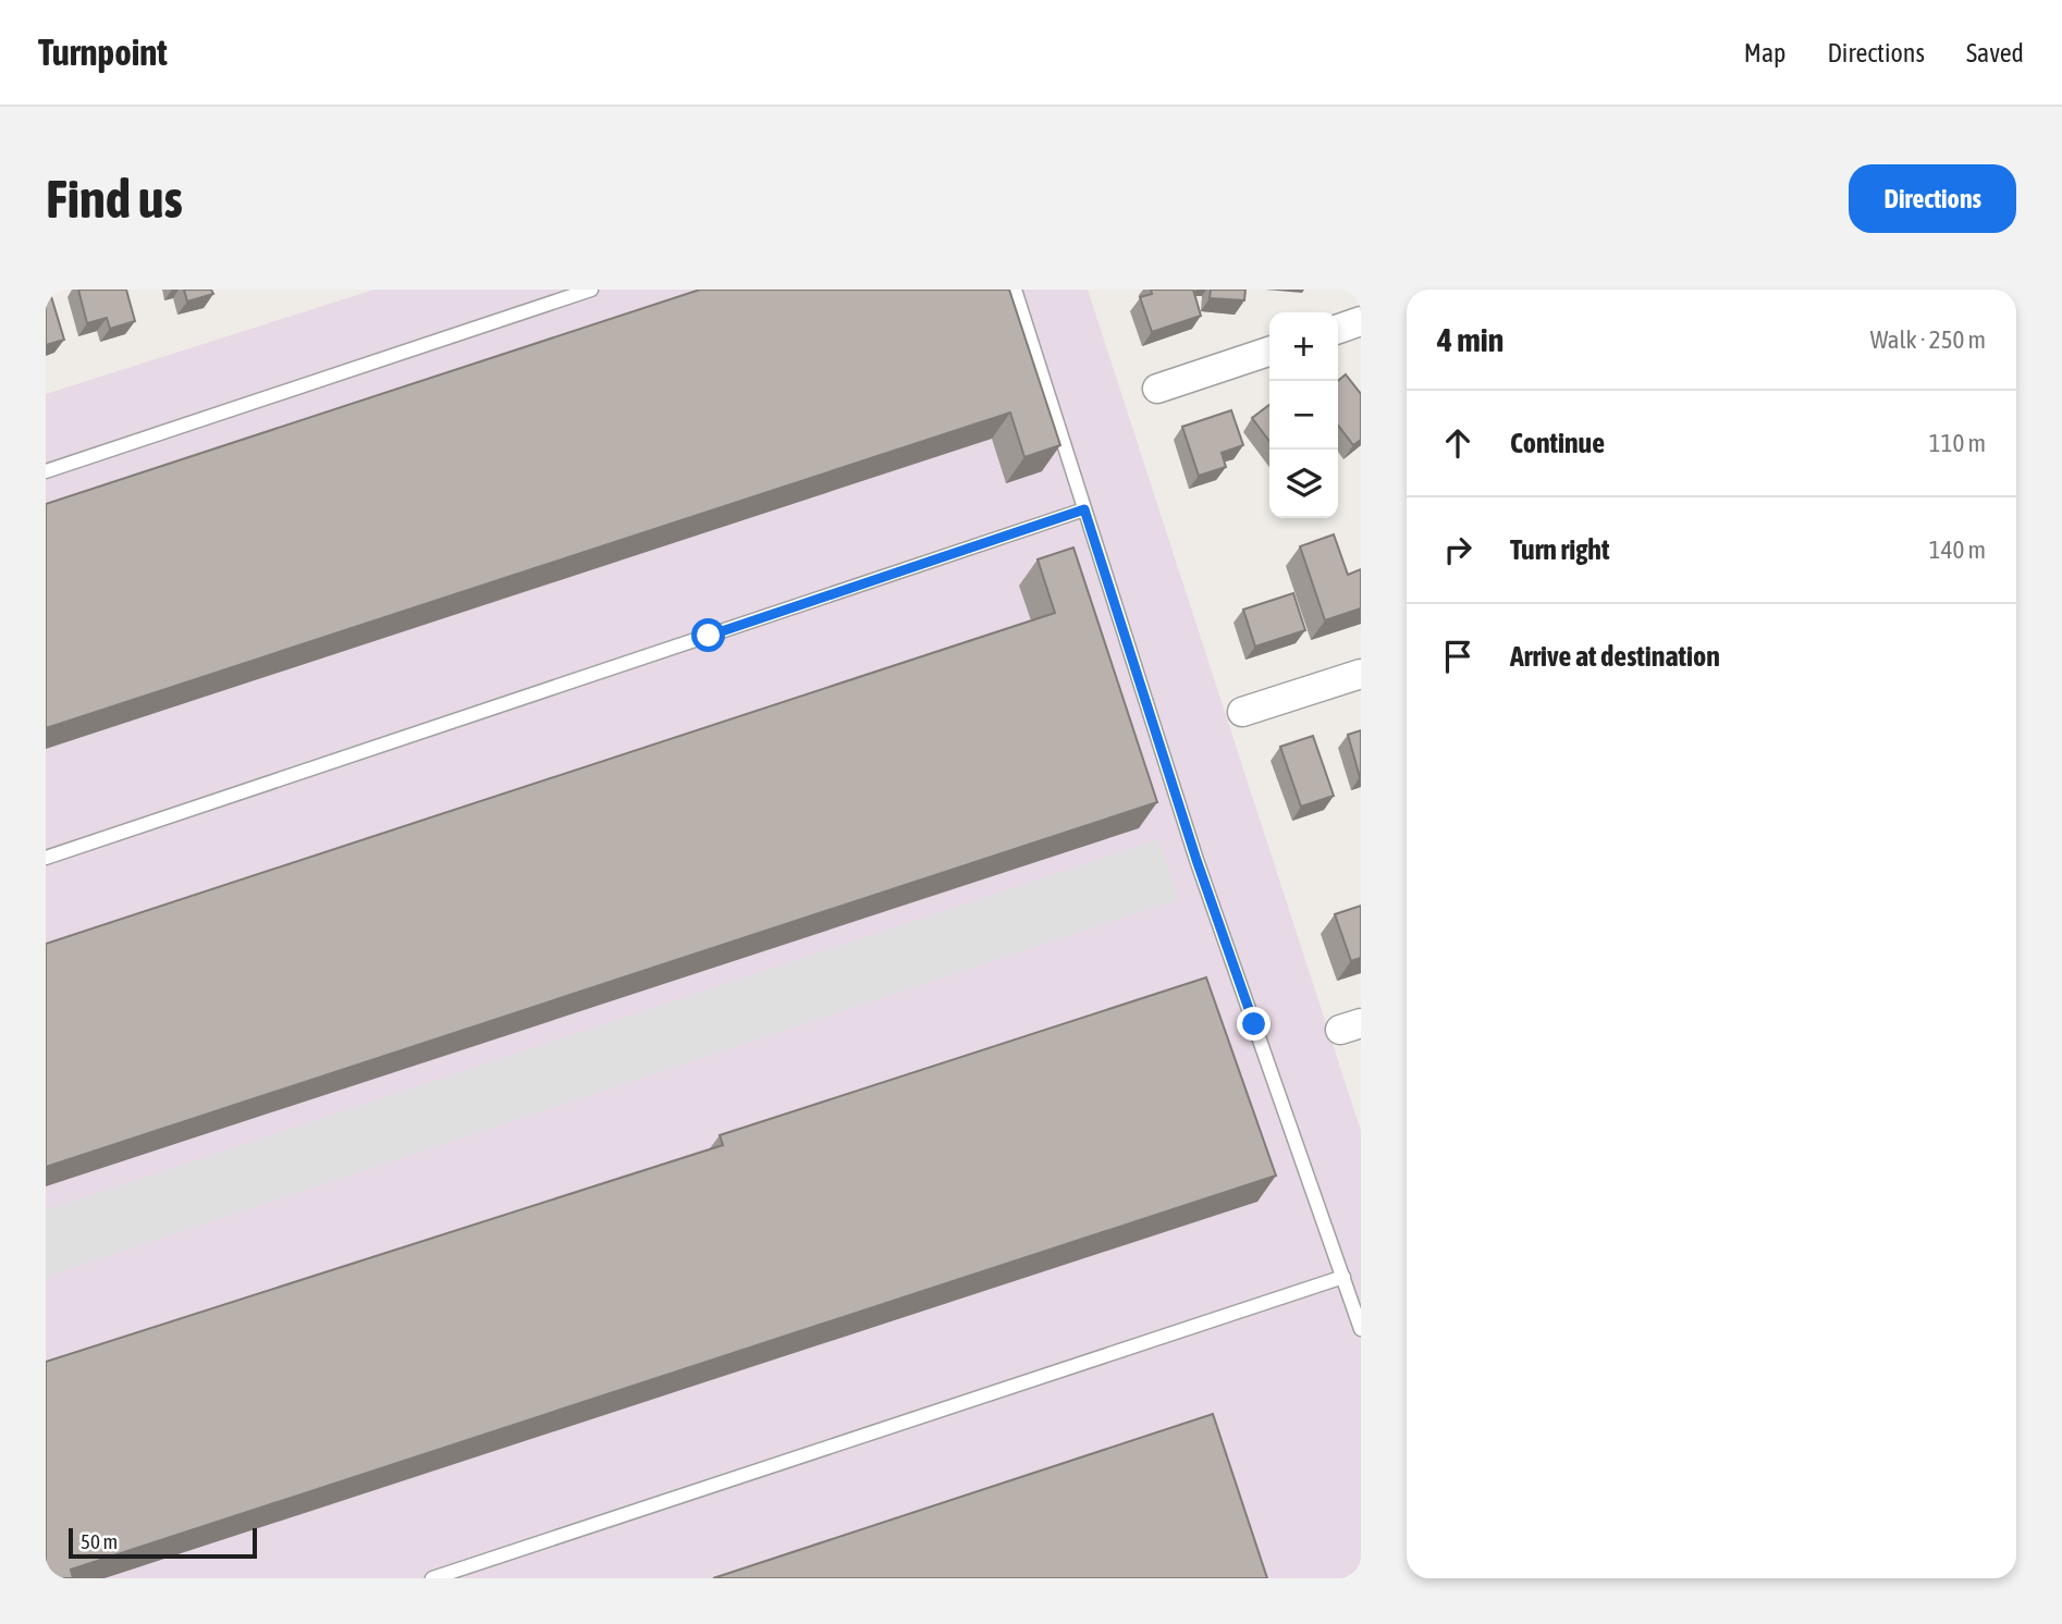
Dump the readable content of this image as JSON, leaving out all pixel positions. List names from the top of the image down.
{
  "scale_bar": "50 m",
  "page": {
    "header": "Turnpoint",
    "nav": ["Map", "Directions", "Saved"],
    "buttons": "Directions",
    "title": "Find us",
    "heading": ["4 min", "Walk · 250 m"],
    "map_buttons": ["+", "−"],
    "list": [
      ["Continue", "110 m"],
      ["Turn right", "140 m"],
      "Arrive at destination"
    ],
    "scale": "50 m"
  }
}
